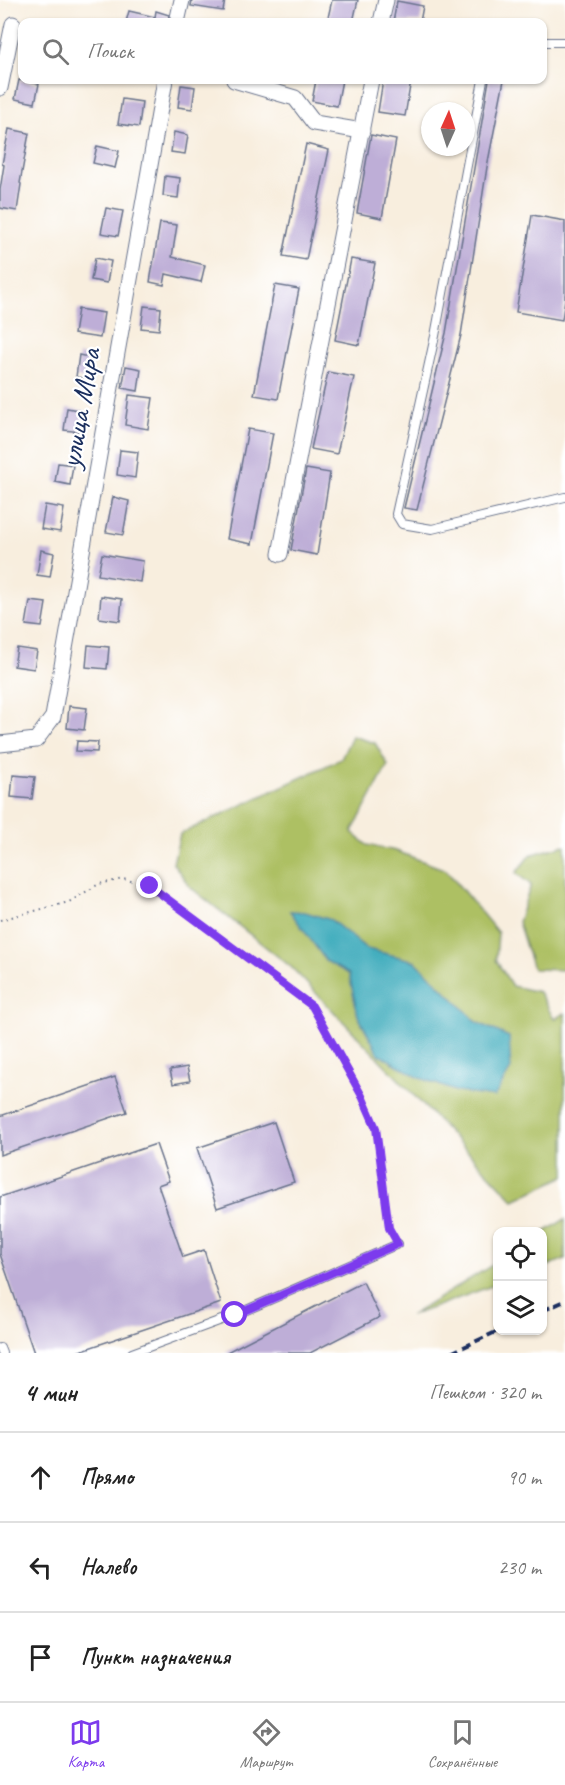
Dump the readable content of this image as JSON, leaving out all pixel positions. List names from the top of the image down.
{
  "streets": {
    "street": ["улица Мира"]
  },
  "north": "top",
  "page": {
    "search": "Поиск",
    "heading": ["4 мин", "Пешком · 320 m"],
    "list": [
      ["Прямо", "90 m"],
      ["Налево", "230 m"],
      "Пункт назначения"
    ],
    "nav": ["Карта", "Маршрут", "Сохранённые"]
  }
}
